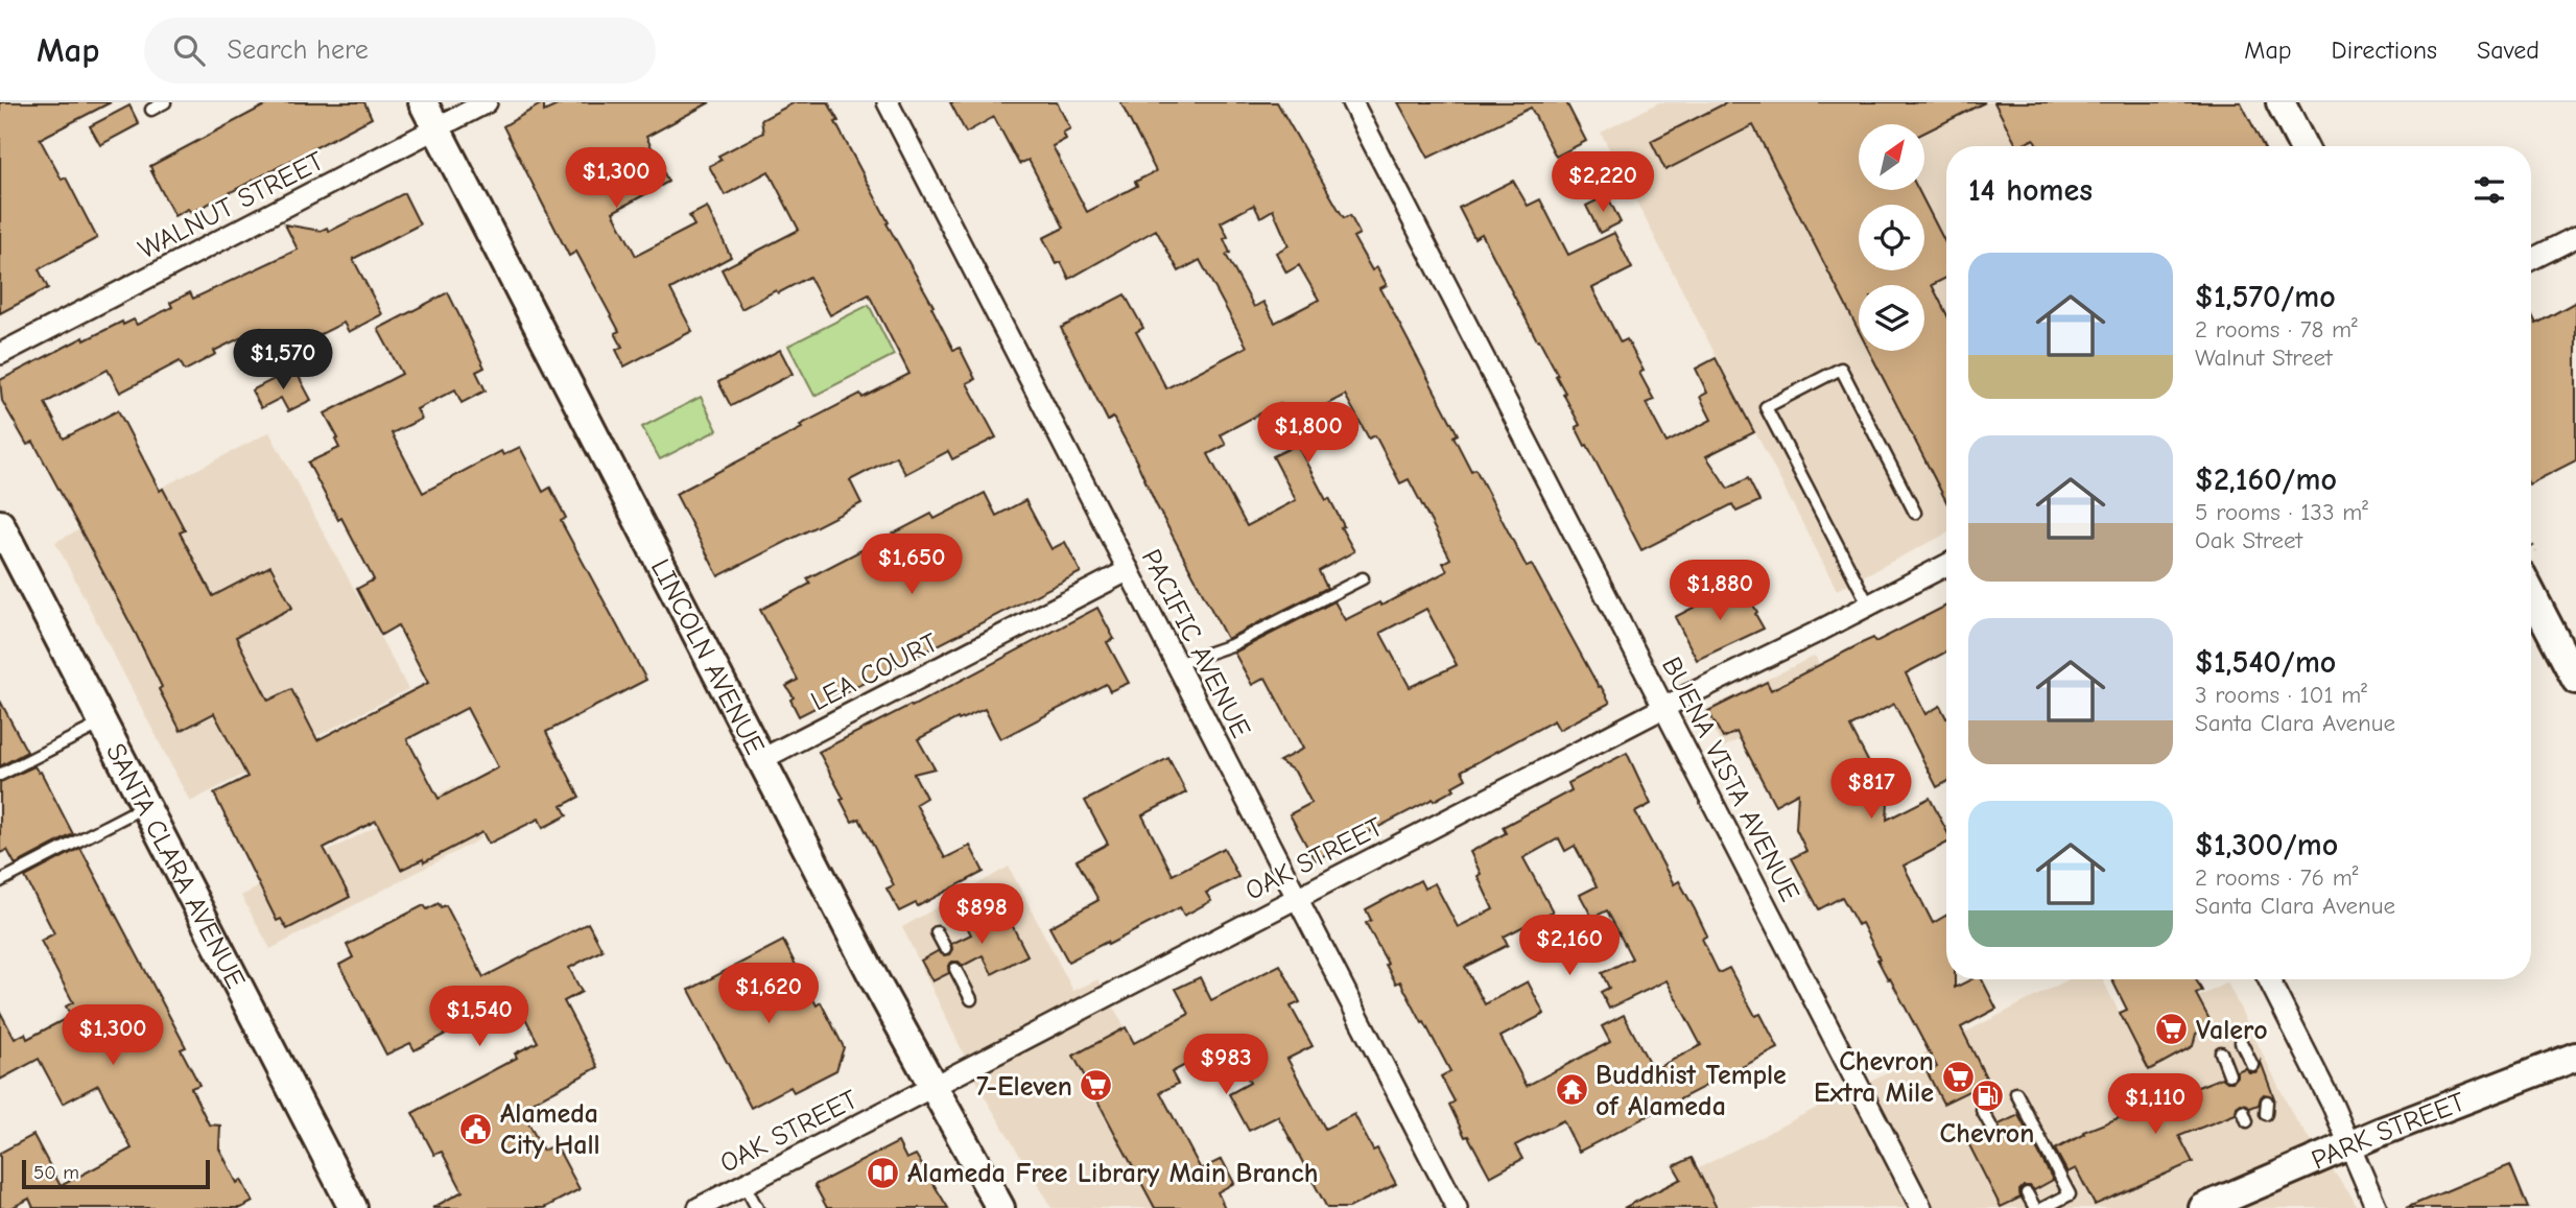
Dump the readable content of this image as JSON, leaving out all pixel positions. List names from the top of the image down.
{
  "streets": {
    "main road": ["LINCOLN AVENUE", "SANTA CLARA AVENUE", "PARK STREET"],
    "street": [
      "WALNUT STREET",
      "PACIFIC AVENUE",
      "LEA COURT",
      "BUENA VISTA AVENUE",
      "OAK STREET"
    ]
  },
  "crossings": [
    ["WALNUT STREET", "LINCOLN AVENUE"],
    ["PACIFIC AVENUE", "LEA COURT"],
    ["PACIFIC AVENUE", "OAK STREET"],
    ["LINCOLN AVENUE", "LEA COURT"],
    ["LINCOLN AVENUE", "OAK STREET"],
    ["BUENA VISTA AVENUE", "OAK STREET"]
  ],
  "places": {
    "supermarket": ["Valero", "Chevron Extra Mile", "7-Eleven"],
    "temple": ["Buddhist Temple of Alameda"],
    "fuel station": ["Chevron"],
    "public building": ["Alameda City Hall"],
    "library": ["Alameda Free Library Main Branch"]
  },
  "scale_bar": "50 m",
  "north": "top right",
  "page": {
    "header": "Map",
    "search": "Search here",
    "nav": ["Map", "Directions", "Saved"],
    "heading": "14 homes",
    "price": [
      "$1,300",
      "$2,220",
      "$1,570",
      "$1,800",
      "$1,650",
      "$1,880",
      "$817",
      "$898",
      "$2,160",
      "$1,620",
      "$1,540",
      "$1,300",
      "$983",
      "$1,110"
    ],
    "list": [
      {
        "name": "$1,570/mo",
        "note": "2 rooms · 78 m² · Walnut Street"
      },
      {
        "name": "$2,160/mo",
        "note": "5 rooms · 133 m² · Oak Street"
      },
      {
        "name": "$1,540/mo",
        "note": "3 rooms · 101 m² · Santa Clara Avenue"
      },
      {
        "name": "$1,300/mo",
        "note": "2 rooms · 76 m² · Santa Clara Avenue"
      }
    ],
    "scale": "50 m"
  }
}
